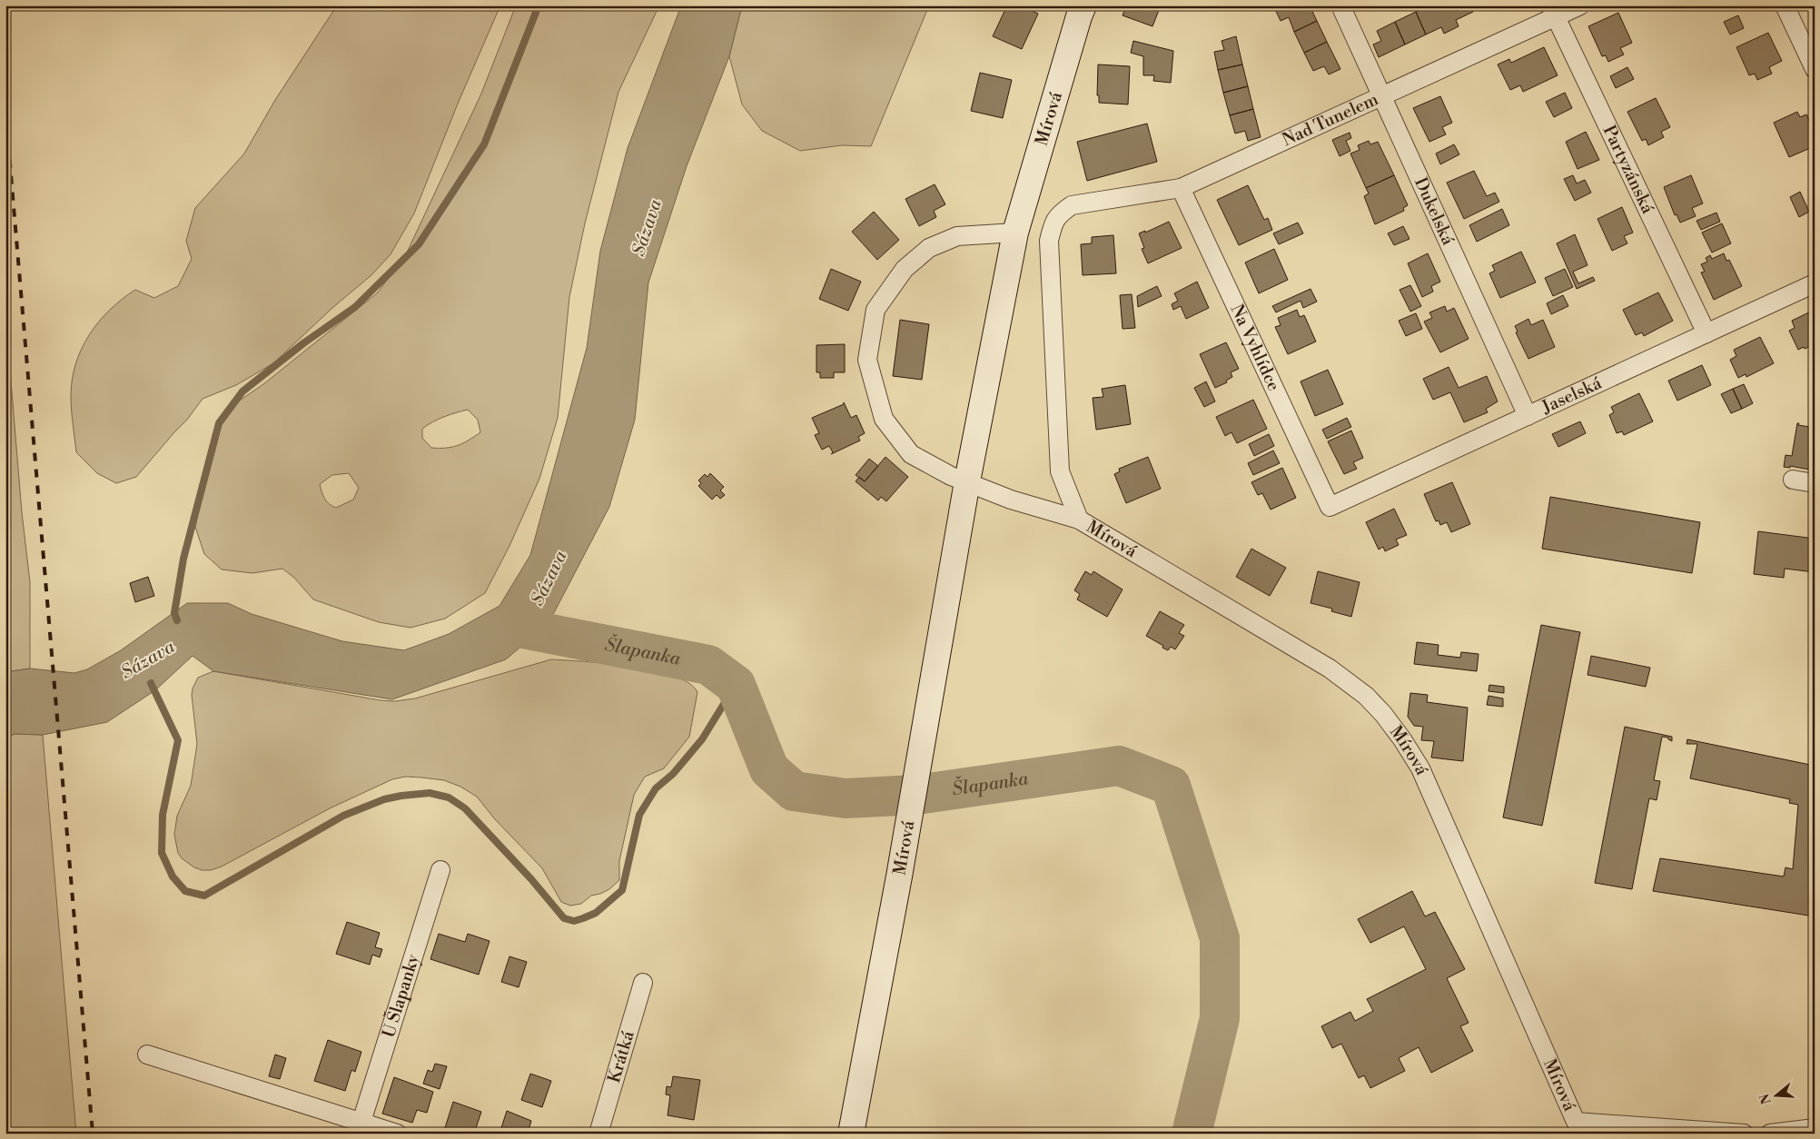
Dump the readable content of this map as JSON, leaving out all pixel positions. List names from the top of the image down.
{
  "streets": {
    "street": [
      "Mírová",
      "Nad Tunelem",
      "Partyzánská",
      "Dukelská",
      "Na Vyhlídce",
      "Jaselská",
      "U Šlapanky",
      "Krátká"
    ]
  },
  "crossings": [
    ["Mírová", "Nad Tunelem"],
    ["Nad Tunelem", "Partyzánská"],
    ["Nad Tunelem", "Dukelská"],
    ["Nad Tunelem", "Na Vyhlídce"],
    ["Partyzánská", "Jaselská"],
    ["Dukelská", "Jaselská"],
    ["Na Vyhlídce", "Jaselská"]
  ],
  "water": ["Sázava", "Šlapanka"],
  "north": "left"
}
